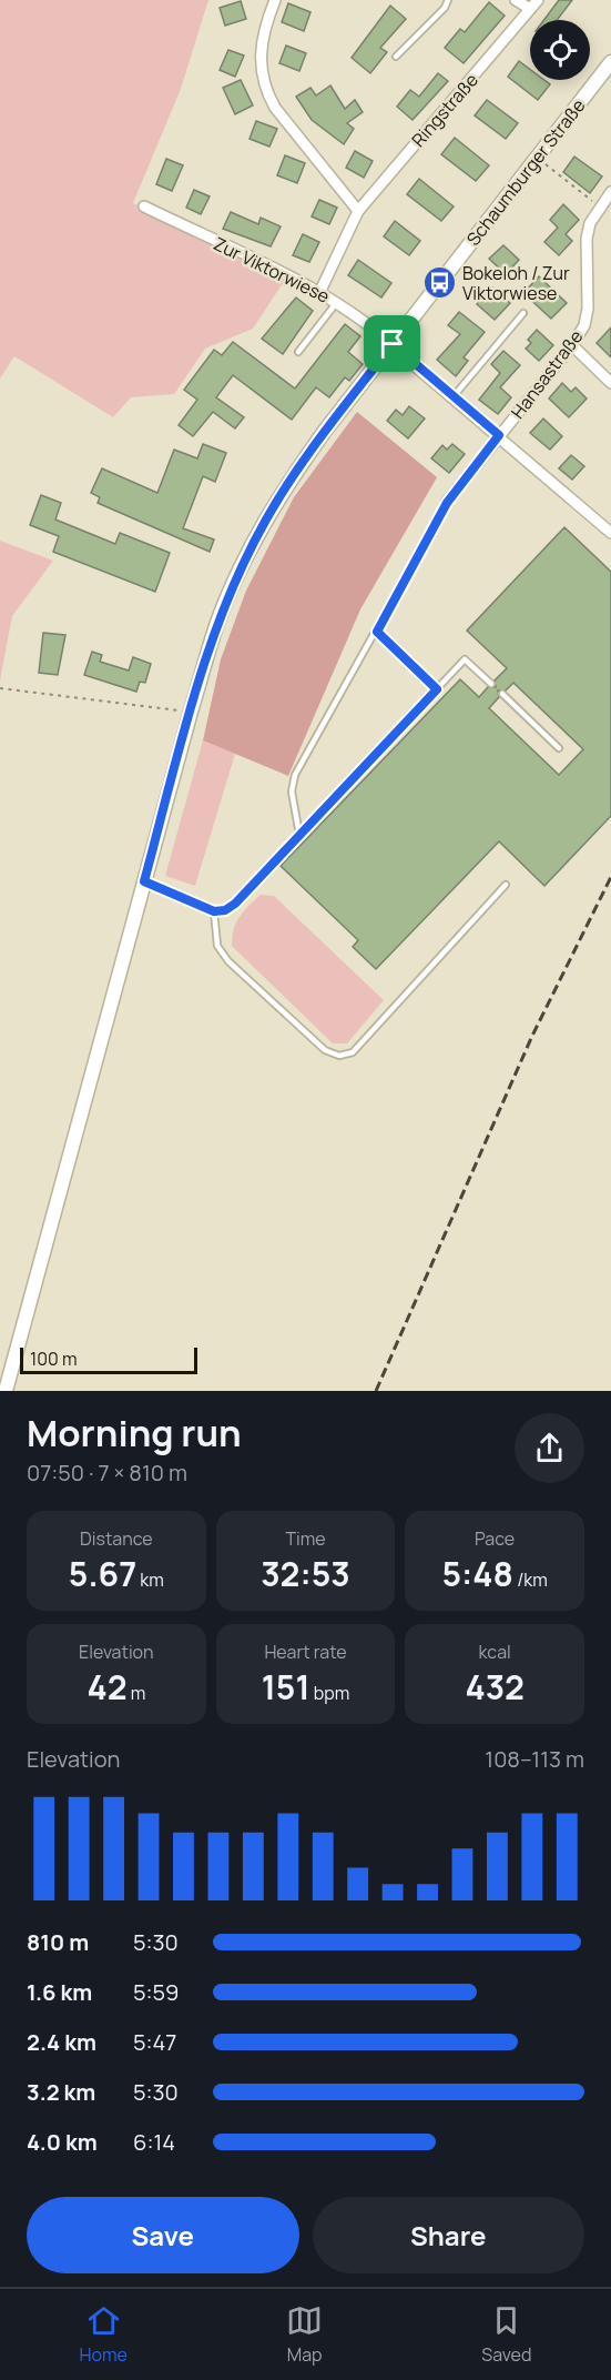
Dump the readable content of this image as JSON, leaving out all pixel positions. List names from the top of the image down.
{
  "streets": {
    "street": [
      "Ringstraße",
      "Schaumburger Straße",
      "Zur Viktorwiese",
      "Hansastraße"
    ]
  },
  "crossings": [
    ["Ringstraße", "Zur Viktorwiese"],
    ["Schaumburger Straße", "Zur Viktorwiese"],
    ["Zur Viktorwiese", "Hansastraße"]
  ],
  "places": {
    "bus stop": ["Bokeloh / Zur Viktorwiese"]
  },
  "scale_bar": "100 m",
  "page": {
    "scale": "100 m",
    "heading": ["Morning run", "07:50 · 7 × 810 m"],
    "stats": [
      ["Distance", "5.67 km"],
      ["Time", "32:53"],
      ["Pace", "5:48 /km"],
      ["Elevation", "42 m"],
      ["Heart rate", "151 bpm"],
      ["kcal", "432"]
    ],
    "chart": ["Elevation", "108–113 m"],
    "list": [
      {
        "name": "810 m",
        "note": "5:30"
      },
      {
        "name": "1.6 km",
        "note": "5:59"
      },
      {
        "name": "2.4 km",
        "note": "5:47"
      },
      {
        "name": "3.2 km",
        "note": "5:30"
      },
      {
        "name": "4.0 km",
        "note": "6:14"
      }
    ],
    "buttons": ["Save", "Share"],
    "tabs": ["Home", "Map", "Saved"]
  }
}
